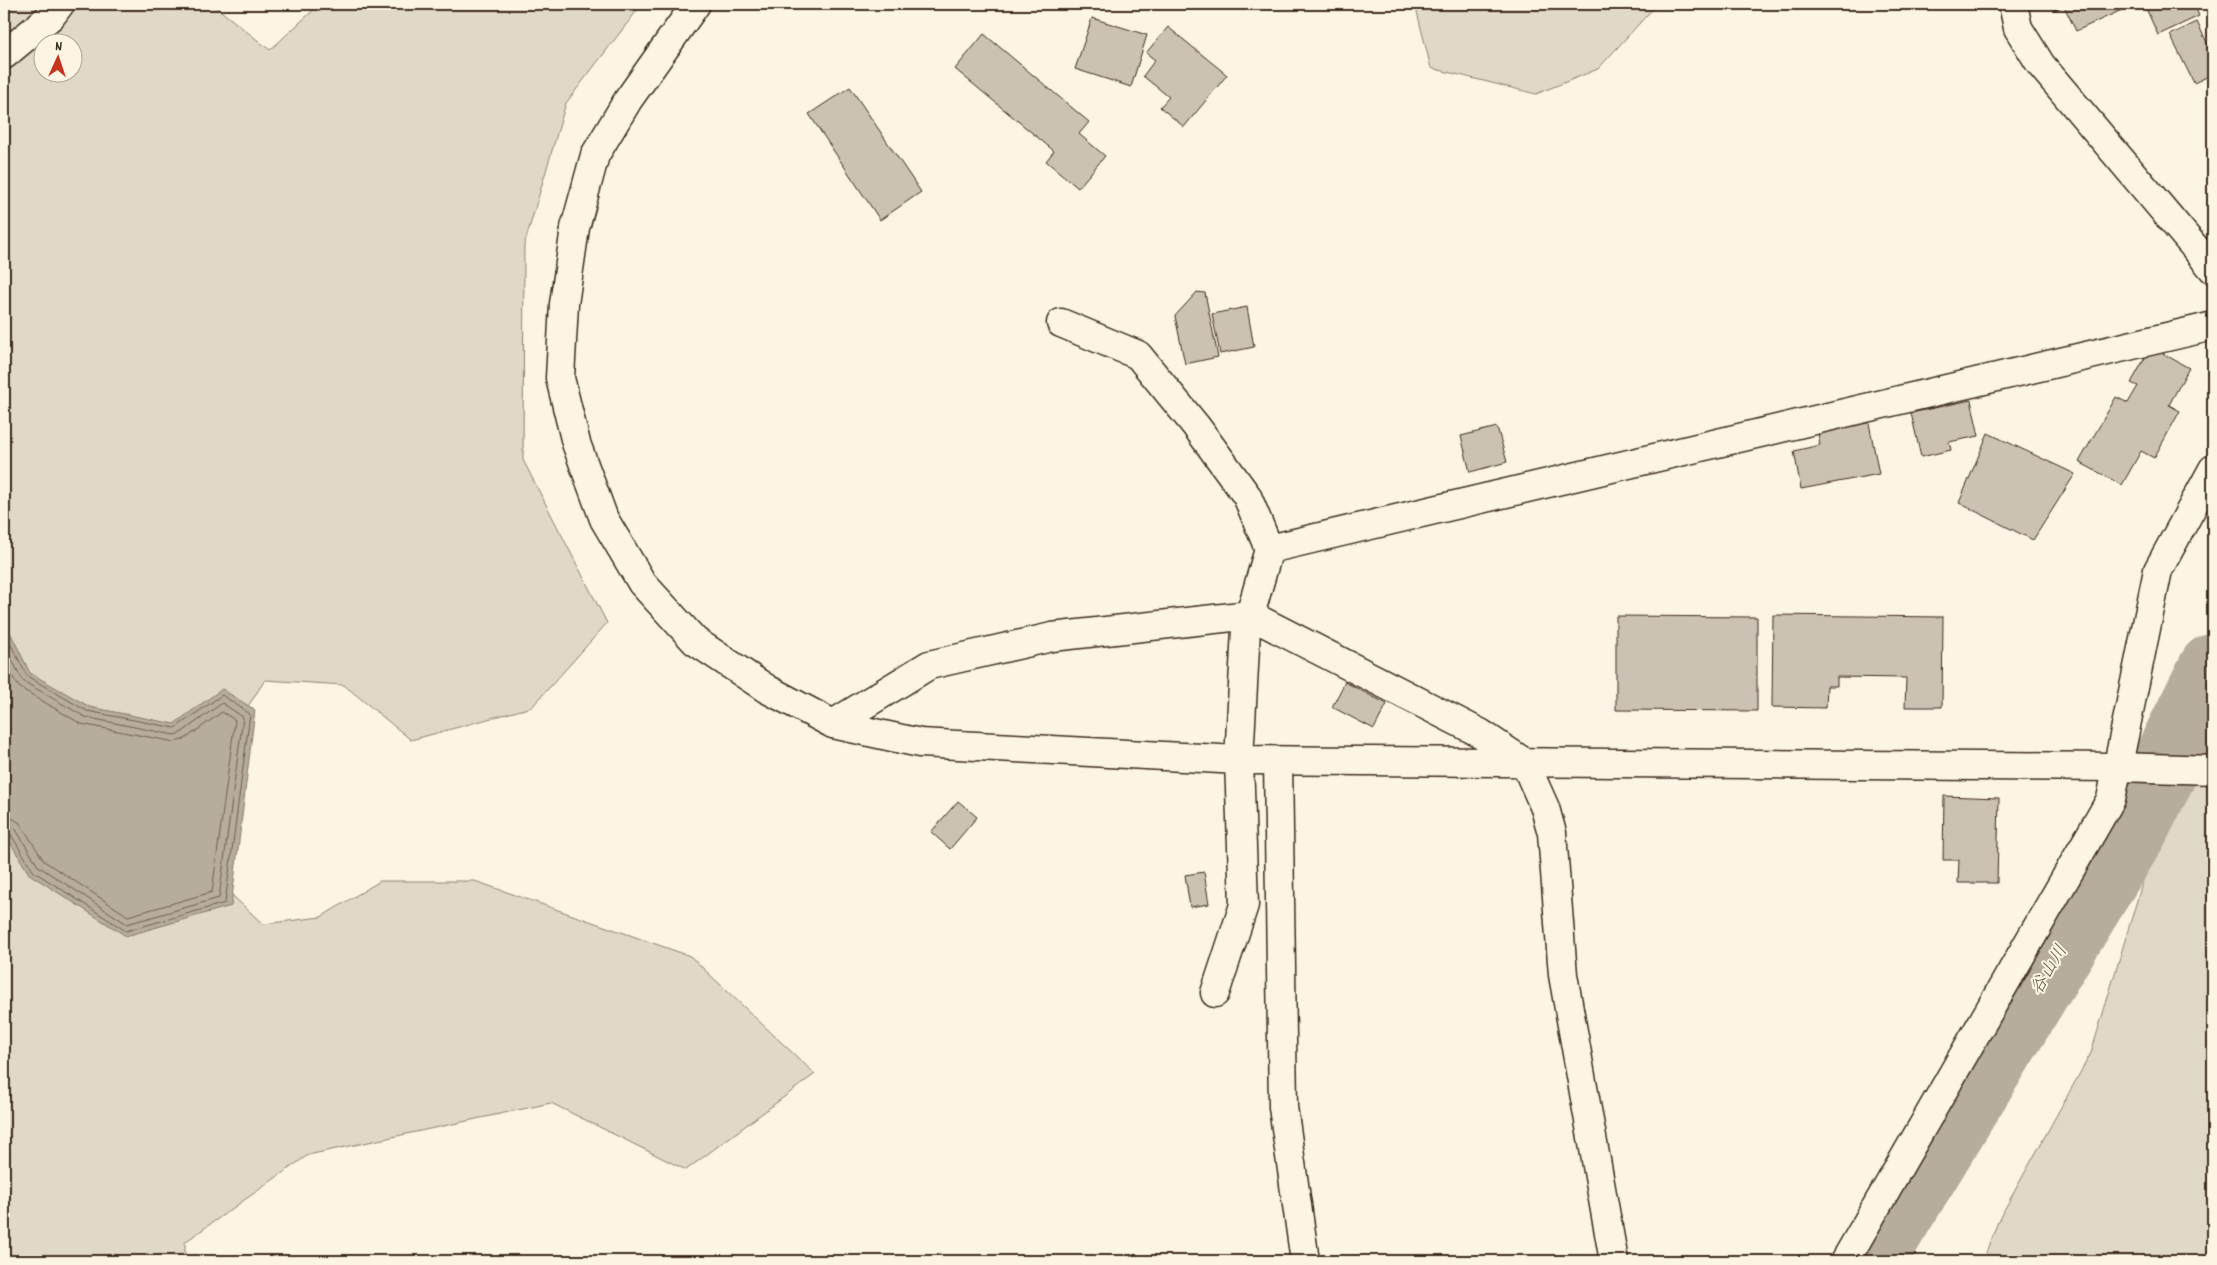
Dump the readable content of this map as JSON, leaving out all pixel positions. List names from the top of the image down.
{
  "water": ["谷山川"],
  "north": "top"
}
